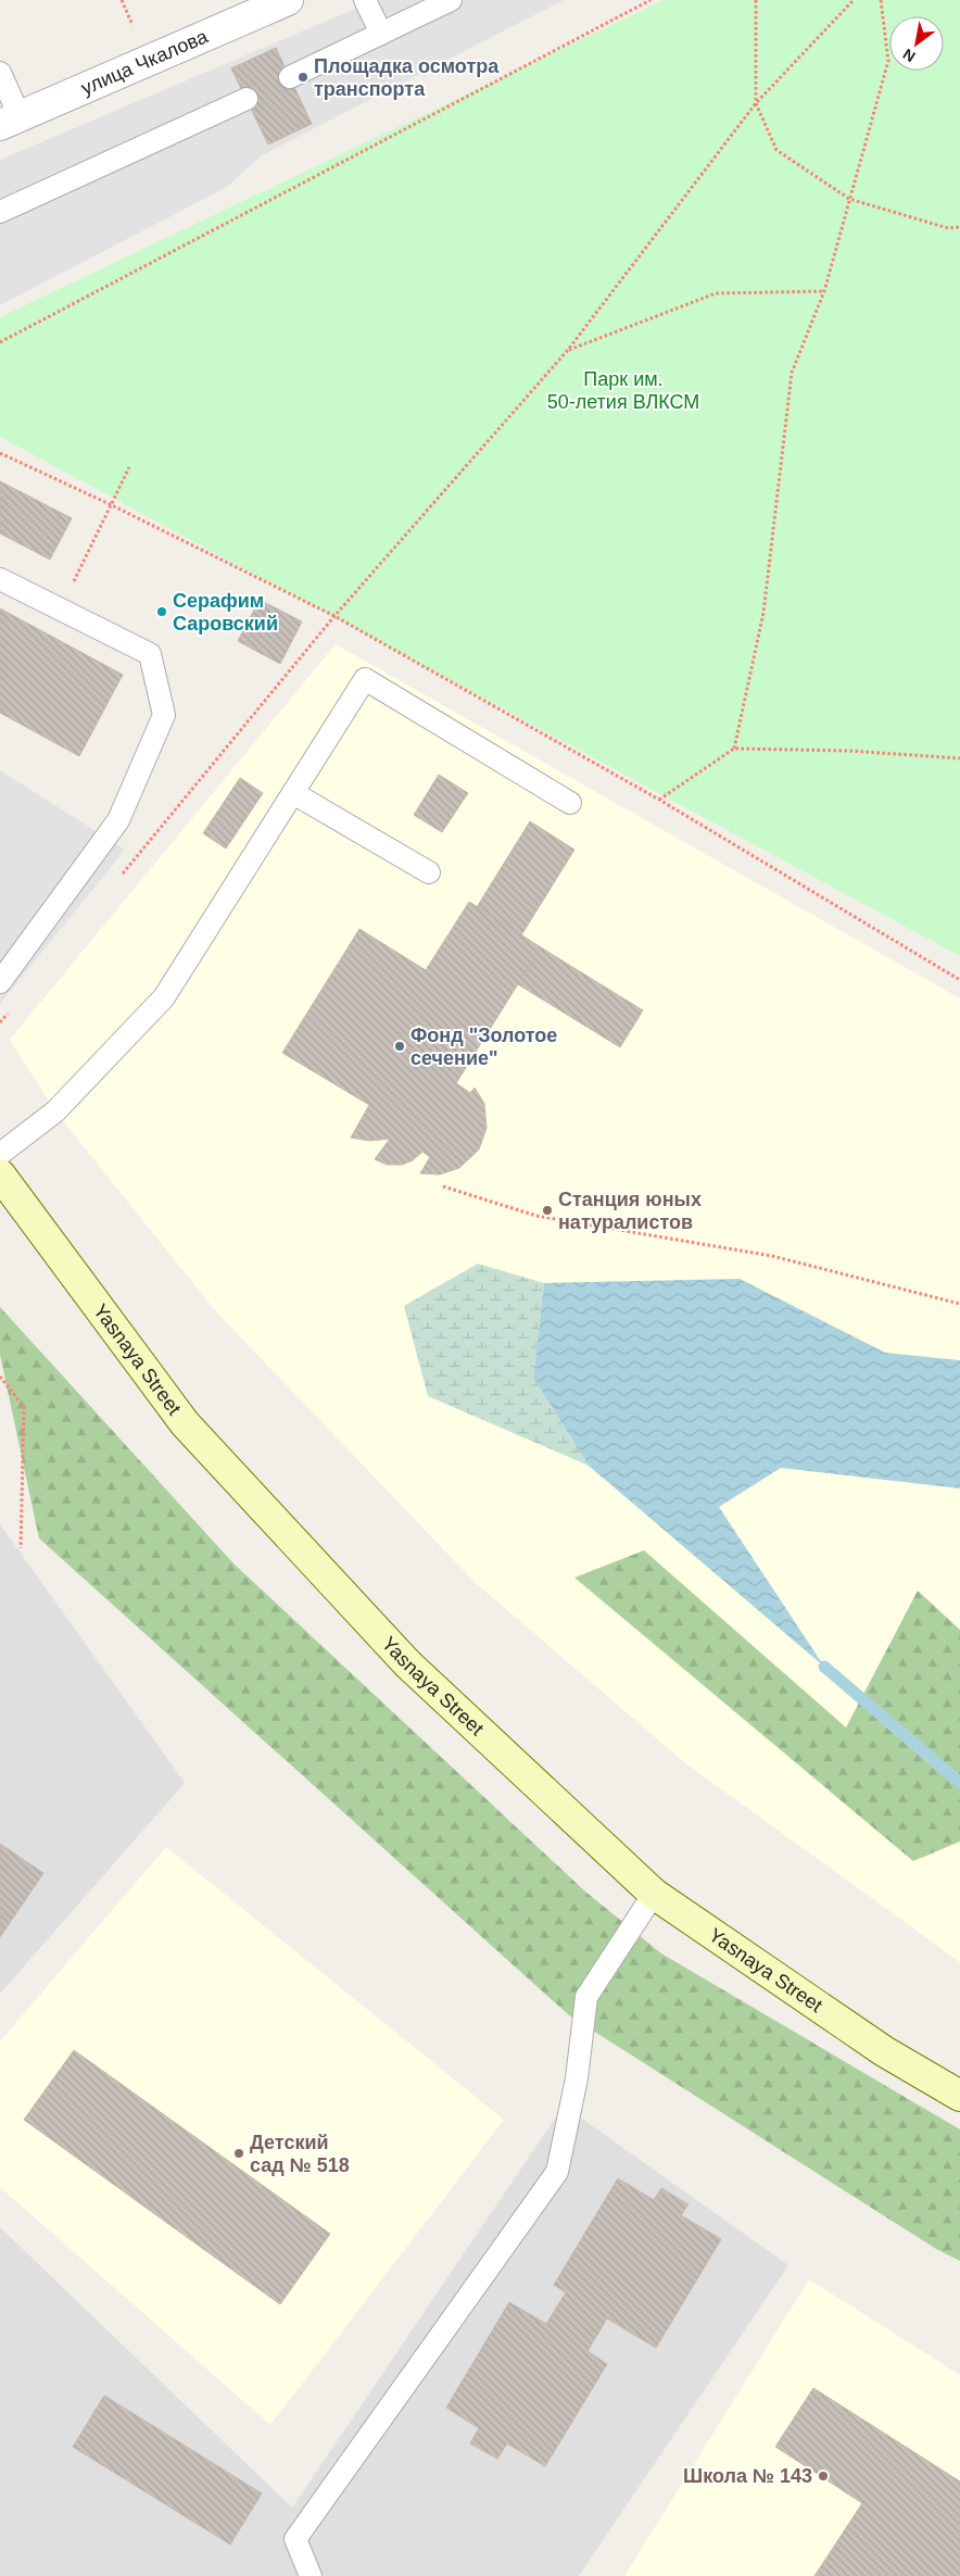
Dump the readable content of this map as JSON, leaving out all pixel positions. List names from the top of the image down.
{
  "streets": {
    "street": ["улица Чкалова", "Yasnaya Street"]
  },
  "parks": ["Парк им. 50-летия ВЛКСМ"],
  "places": [
    "Площадка осмотра транспорта",
    "Серафим Саровский",
    "Фонд \"Золотое сечение\"",
    "Станция юных натуралистов",
    "Детский сад № 518",
    "Школа № 143"
  ],
  "north": "bottom left"
}
